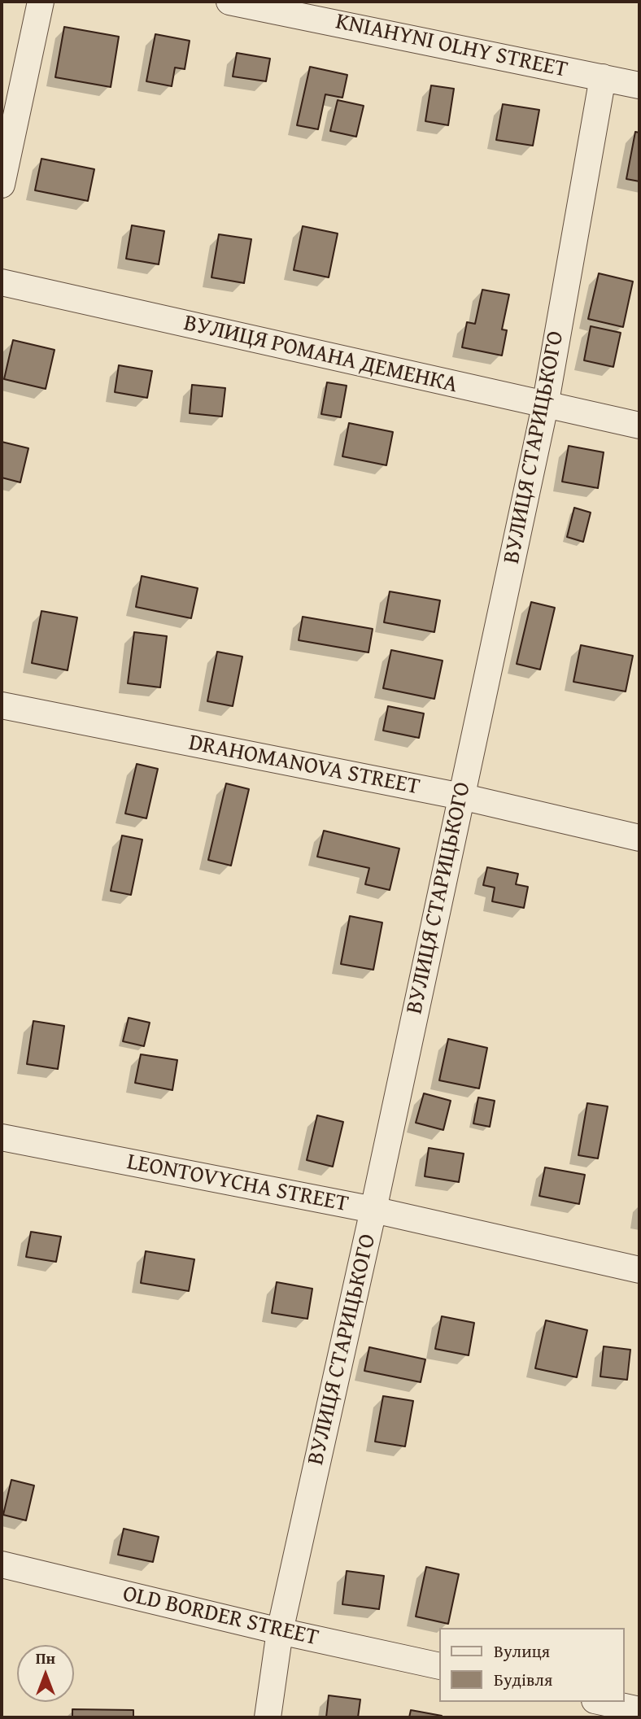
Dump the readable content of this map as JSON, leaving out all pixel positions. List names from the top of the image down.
{
  "streets": {
    "street": [
      "KNIAHYNI OLHY STREET",
      "ВУЛИЦЯ РОМАНА ДЕМЕНКА",
      "ВУЛИЦЯ СТАРИЦЬКОГО",
      "DRAHOMANOVA STREET",
      "LEONTOVYCHA STREET",
      "OLD BORDER STREET"
    ]
  },
  "crossings": [
    ["KNIAHYNI OLHY STREET", "ВУЛИЦЯ СТАРИЦЬКОГО"],
    ["ВУЛИЦЯ РОМАНА ДЕМЕНКА", "ВУЛИЦЯ СТАРИЦЬКОГО"],
    ["ВУЛИЦЯ СТАРИЦЬКОГО", "DRAHOMANOVA STREET"],
    ["ВУЛИЦЯ СТАРИЦЬКОГО", "LEONTOVYCHA STREET"],
    ["ВУЛИЦЯ СТАРИЦЬКОГО", "OLD BORDER STREET"]
  ],
  "legend": ["Вулиця", "Будівля"],
  "north": "top"
}
